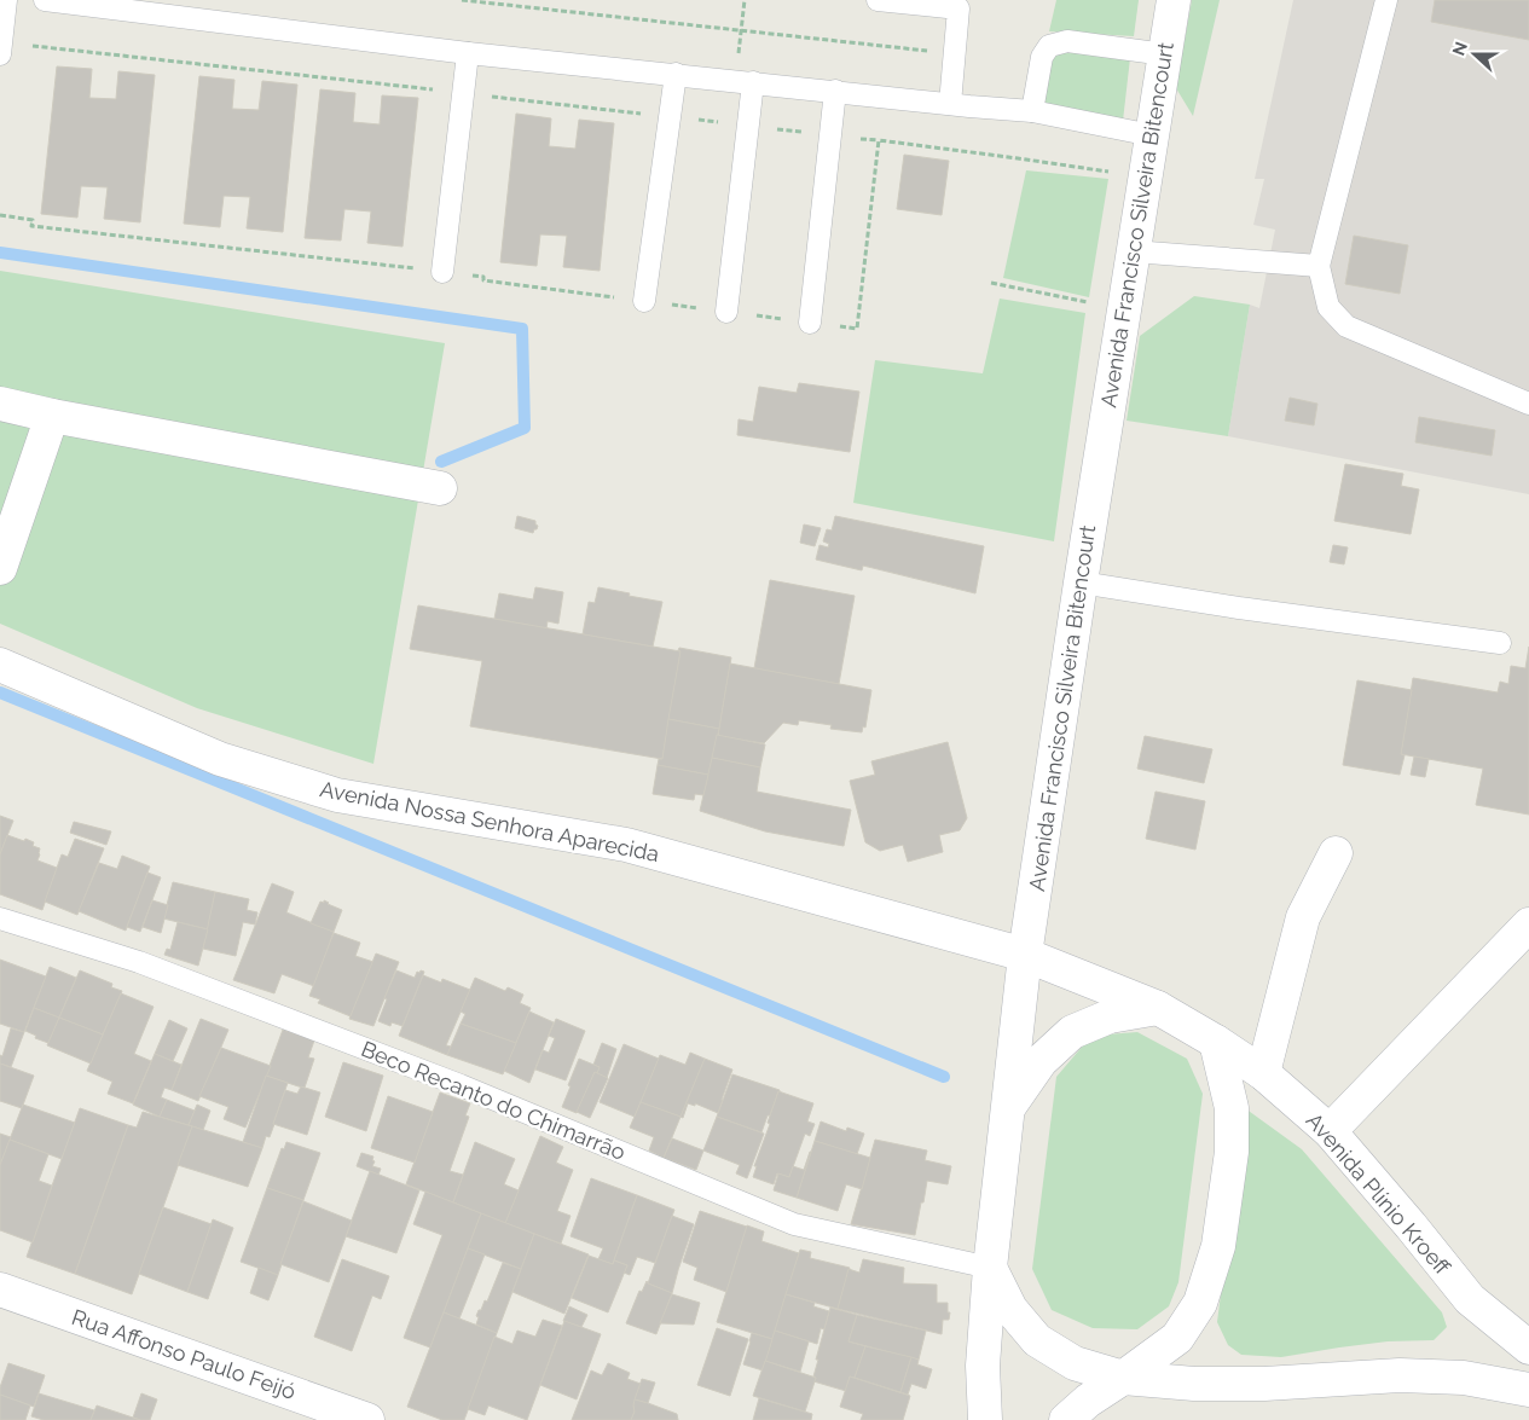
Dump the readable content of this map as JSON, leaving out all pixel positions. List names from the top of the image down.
{
  "streets": {
    "main road": [
      "Avenida Francisco Silveira Bitencourt",
      "Avenida Nossa Senhora Aparecida",
      "Avenida Plínio Kroeff",
      "Rua Affonso Paulo Feijó"
    ],
    "lane": ["Beco Recanto do Chimarrão"]
  },
  "crossings": [
    ["Avenida Francisco Silveira Bitencourt", "Avenida Nossa Senhora Aparecida"],
    ["Avenida Francisco Silveira Bitencourt", "Beco Recanto do Chimarrão"],
    ["Avenida Francisco Silveira Bitencourt", "Avenida Plínio Kroeff"],
    ["Avenida Nossa Senhora Aparecida", "Avenida Plínio Kroeff"]
  ],
  "north": "left"
}
